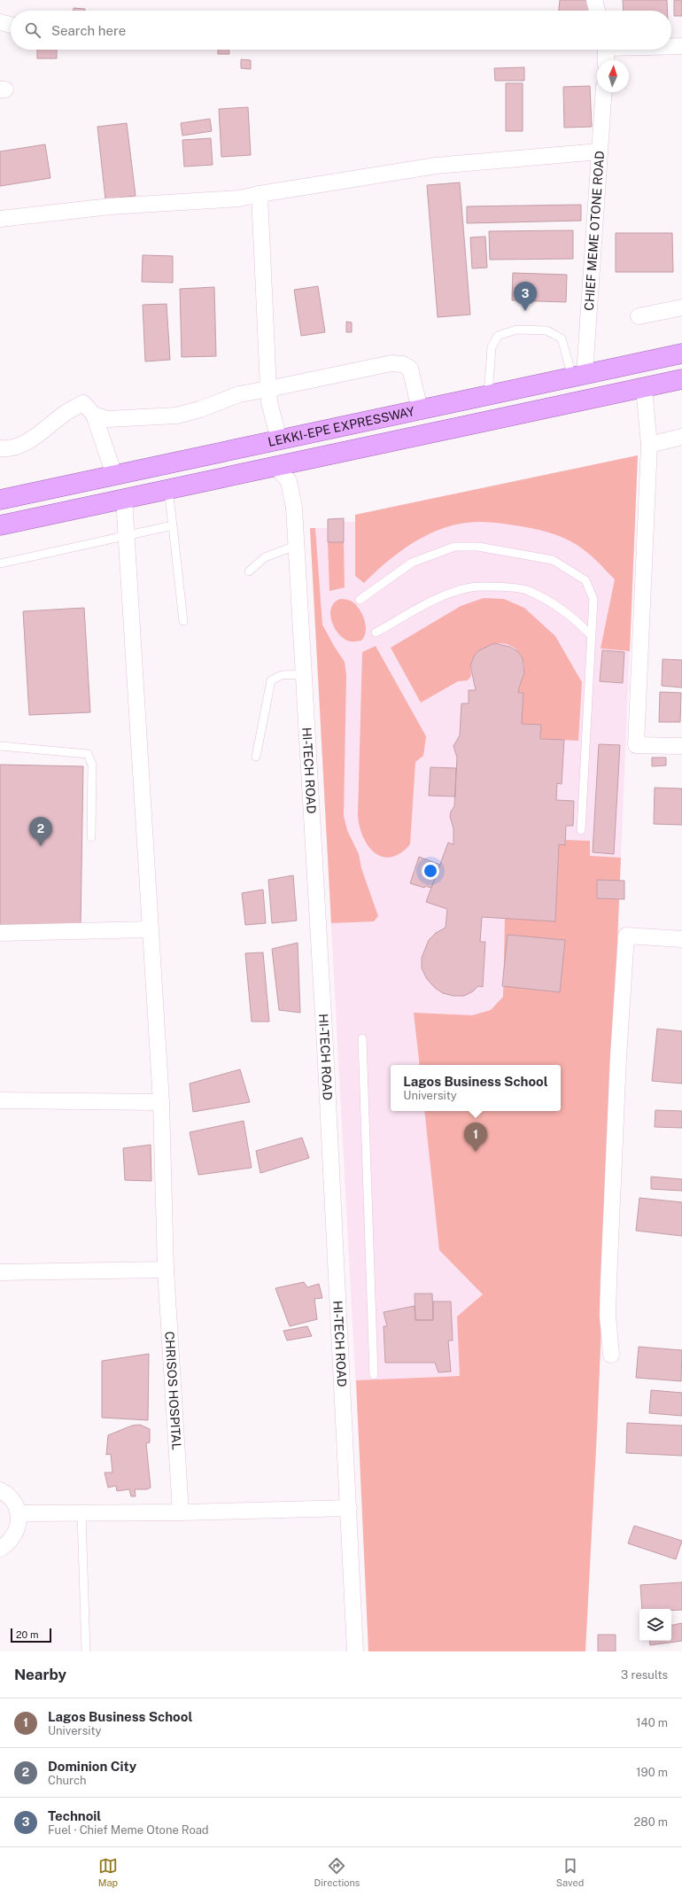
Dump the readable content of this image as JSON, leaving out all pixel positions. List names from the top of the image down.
{
  "streets": {
    "highway": ["LEKKI-EPE EXPRESSWAY"],
    "street": ["CHIEF MEME OTONE ROAD", "HI-TECH ROAD", "CHRISOS HOSPITAL"]
  },
  "crossings": [
    ["CHIEF MEME OTONE ROAD", "LEKKI-EPE EXPRESSWAY"],
    ["LEKKI-EPE EXPRESSWAY", "HI-TECH ROAD"],
    ["LEKKI-EPE EXPRESSWAY", "CHRISOS HOSPITAL"]
  ],
  "scale_bar": "20 m",
  "north": "top",
  "page": {
    "search": "Search here",
    "pins": ["3", "2", "1"],
    "popup": ["Lagos Business School", "University"],
    "scale": "20 m",
    "heading": ["Nearby", "3 results"],
    "list": [
      {
        "mark": "1",
        "name": "Lagos Business School",
        "note": "University",
        "value": "140 m"
      },
      {
        "mark": "2",
        "name": "Dominion City",
        "note": "Church",
        "value": "190 m"
      },
      {
        "mark": "3",
        "name": "Technoil",
        "note": "Fuel · Chief Meme Otone Road",
        "value": "280 m"
      }
    ],
    "nav": ["Map", "Directions", "Saved"]
  }
}
